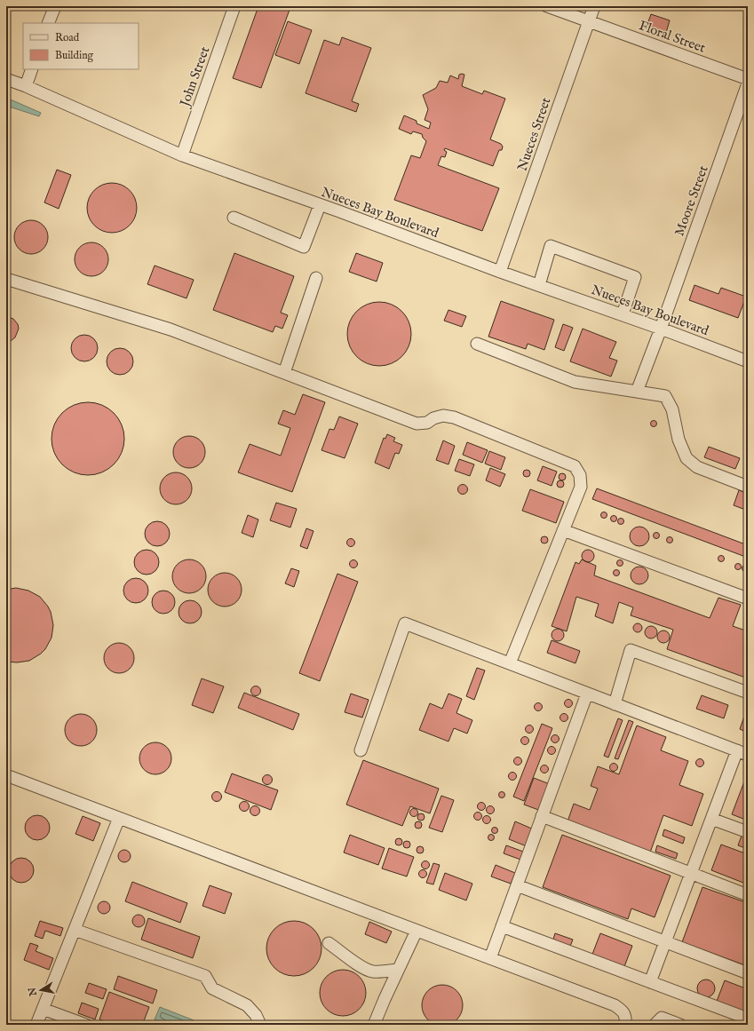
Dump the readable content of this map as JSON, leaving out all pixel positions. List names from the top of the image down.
{
  "streets": {
    "street": [
      "Floral Street",
      "John Street",
      "Nueces Street",
      "Moore Street",
      "Nueces Bay Boulevard"
    ]
  },
  "crossings": [
    ["Floral Street", "Nueces Street"],
    ["John Street", "Nueces Bay Boulevard"],
    ["Nueces Street", "Nueces Bay Boulevard"],
    ["Moore Street", "Nueces Bay Boulevard"]
  ],
  "legend": ["Road", "Building"],
  "north": "left"
}
